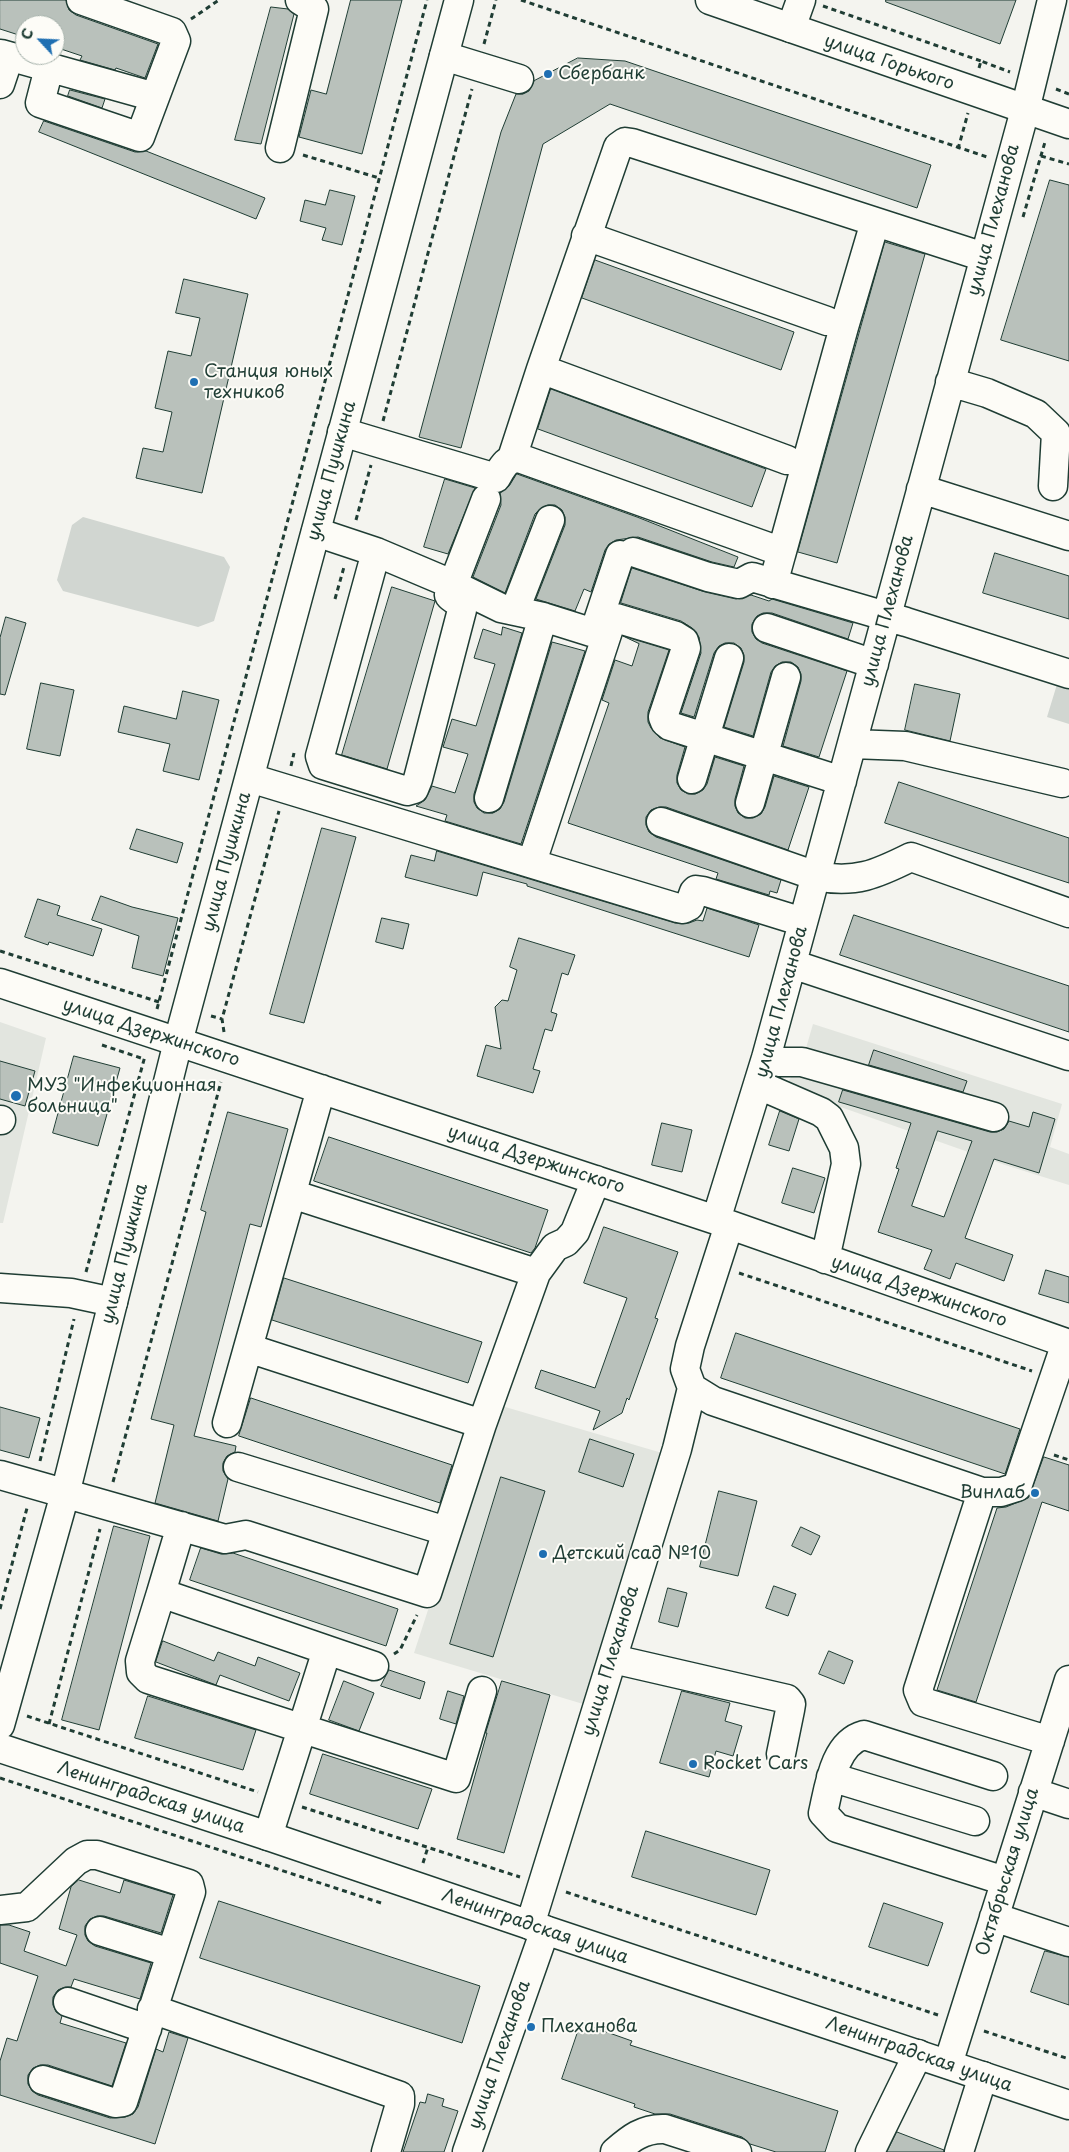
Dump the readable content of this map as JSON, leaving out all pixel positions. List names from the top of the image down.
{
  "streets": {
    "main road": [
      "улица Горького",
      "улица Плеханова",
      "улица Пушкина",
      "улица Дзержинского",
      "Ленинградская улица",
      "Октябрьская улица"
    ]
  },
  "crossings": [
    ["улица Горького", "улица Плеханова"],
    ["улица Плеханова", "улица Дзержинского"],
    ["улица Плеханова", "Ленинградская улица"],
    ["улица Пушкина", "улица Дзержинского"],
    ["Ленинградская улица", "Октябрьская улица"]
  ],
  "places": [
    "Сбербанк",
    "Станция юных техников",
    "МУЗ \"Инфекционная больница\"",
    "Винлаб",
    "Детский сад №10",
    "Rocket Cars",
    "Плеханова"
  ],
  "north": "top left"
}
